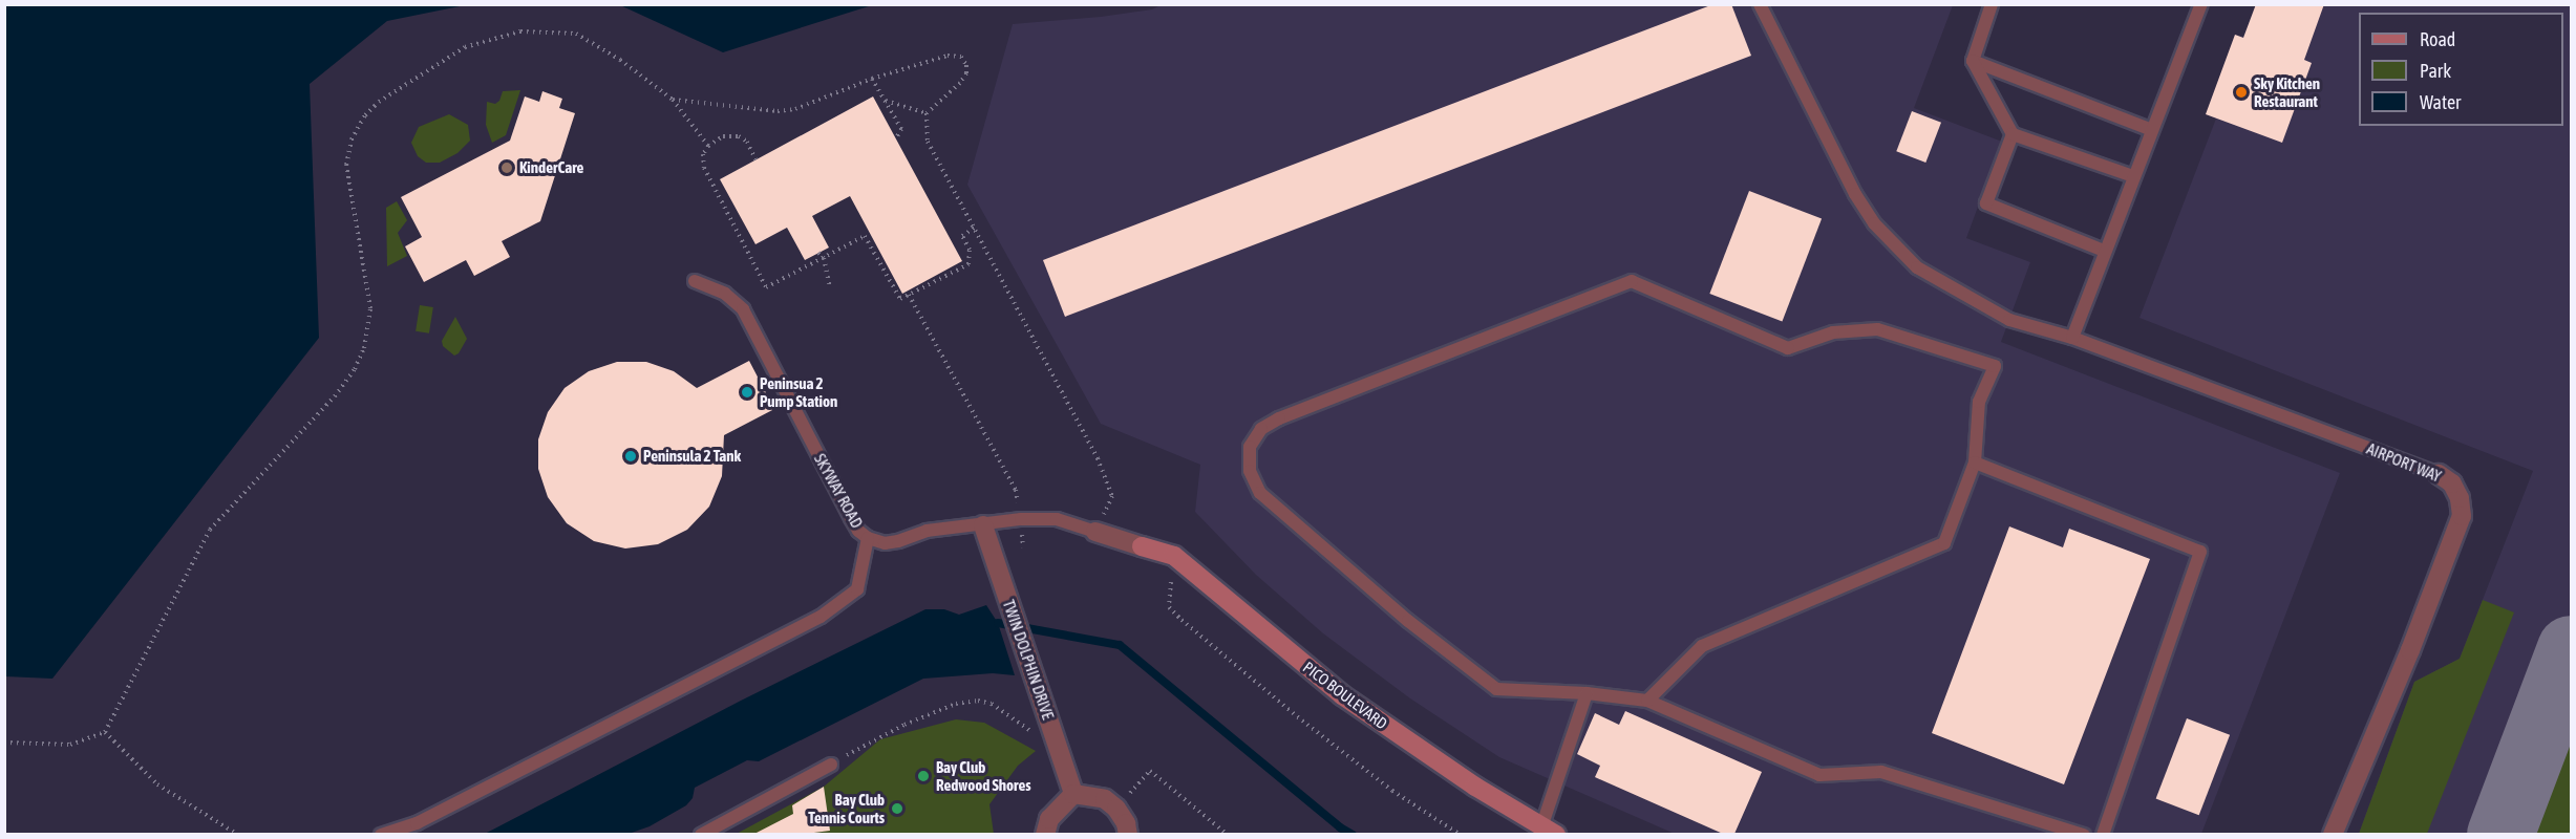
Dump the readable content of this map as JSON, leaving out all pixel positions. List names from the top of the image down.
{
  "streets": {
    "street": [
      "AIRPORT WAY",
      "SKYWAY ROAD",
      "TWIN DOLPHIN DRIVE",
      "PICO BOULEVARD"
    ]
  },
  "crossings": [
    ["SKYWAY ROAD", "TWIN DOLPHIN DRIVE"],
    ["SKYWAY ROAD", "PICO BOULEVARD"]
  ],
  "places": [
    "Sky Kitchen Restaurant",
    "KinderCare",
    "Peninsua 2 Pump Station",
    "Peninsula 2 Tank",
    "Bay Club Redwood Shores",
    "Bay Club Tennis Courts"
  ],
  "legend": ["Road", "Park", "Water"]
}
